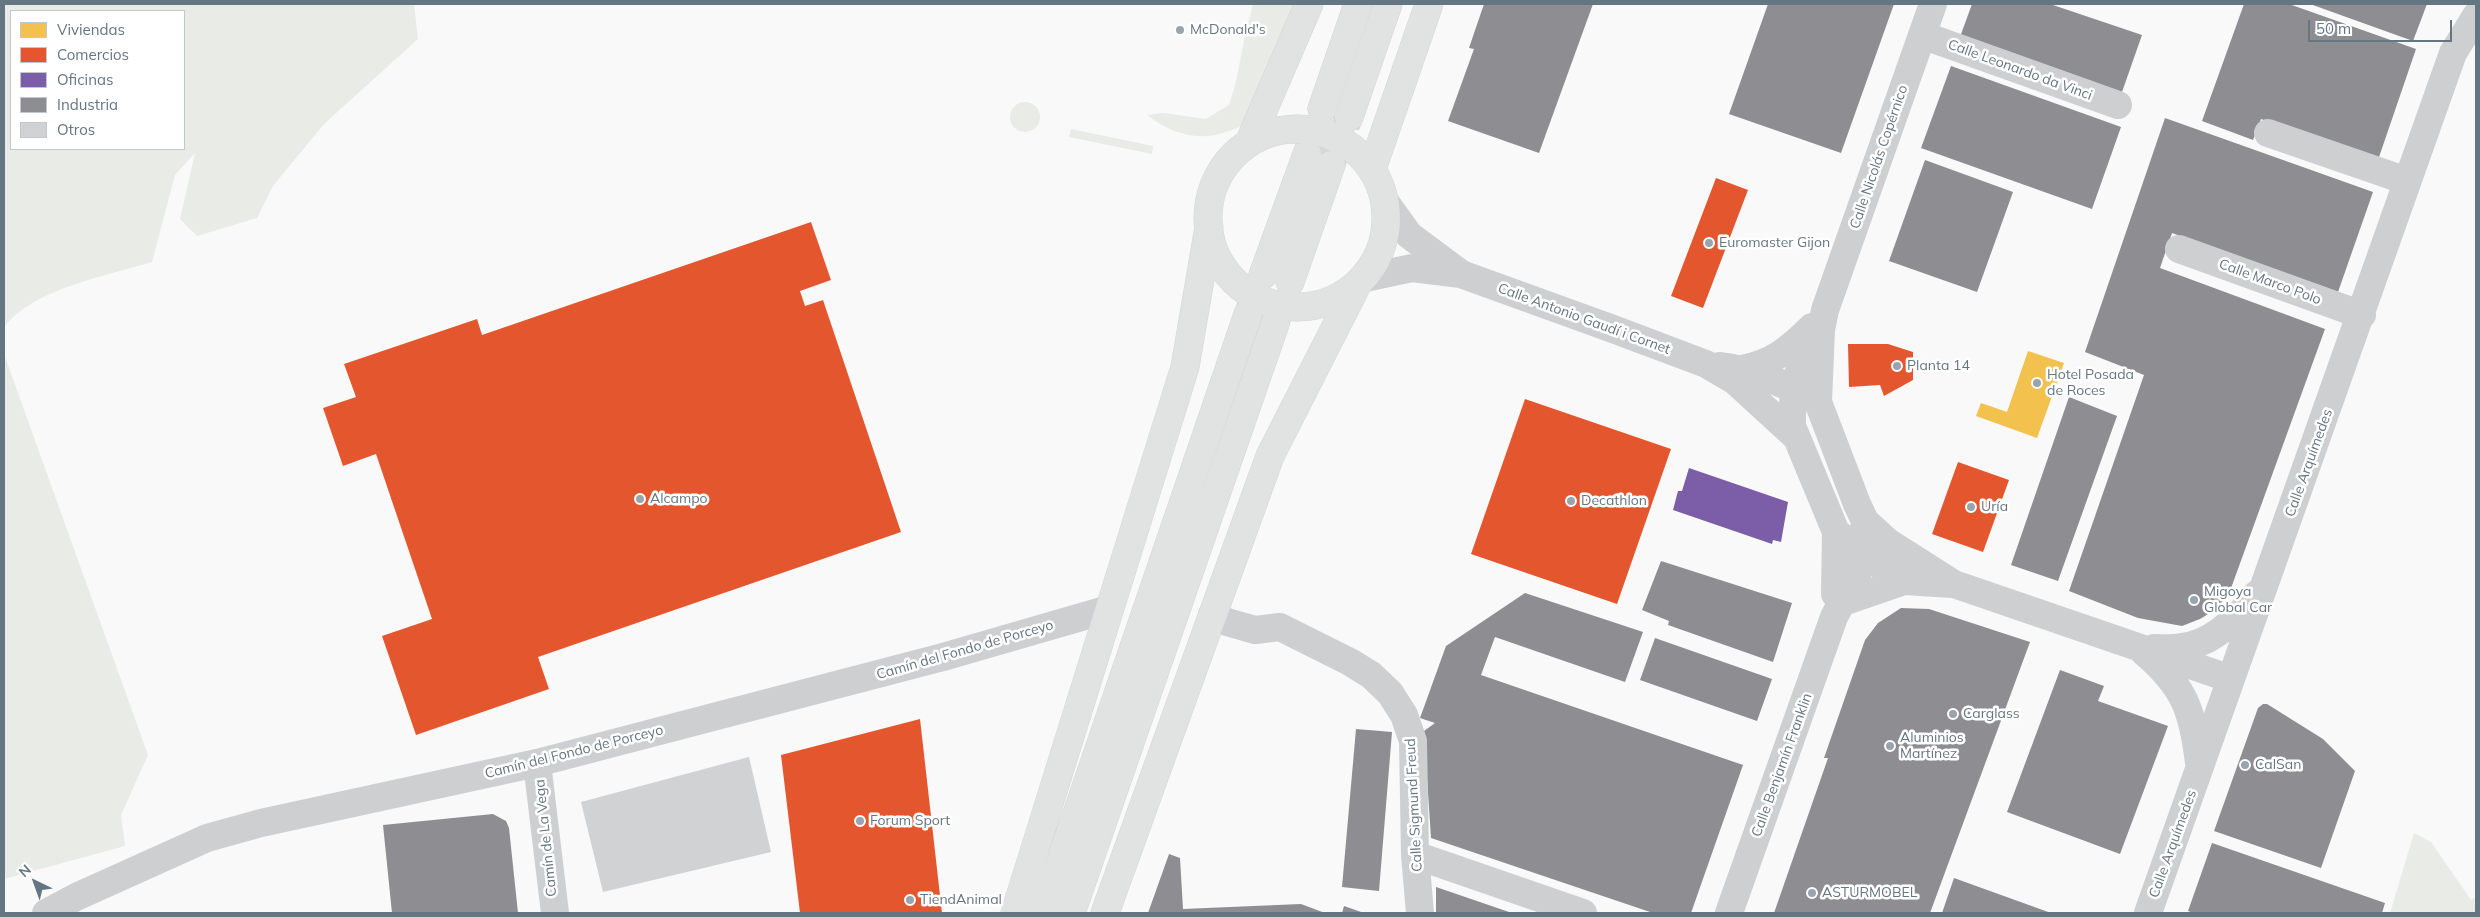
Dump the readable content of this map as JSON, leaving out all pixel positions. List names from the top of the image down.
{
  "streets": {
    "street": [
      "Calle Leonardo da Vinci",
      "Calle Nicolás Copérnico",
      "Calle Marco Polo",
      "Calle Antonio Gaudí i Cornet",
      "Calle Arquímedes",
      "Camín del Fondo de Porceyo",
      "Calle Benjamín Franklin",
      "Calle Sigmund Freud",
      "Camín de La Vega"
    ]
  },
  "crossings": [
    ["Calle Leonardo da Vinci", "Calle Nicolás Copérnico"],
    ["Calle Nicolás Copérnico", "Calle Antonio Gaudí i Cornet"],
    ["Calle Marco Polo", "Calle Arquímedes"],
    ["Camín del Fondo de Porceyo", "Camín de La Vega"]
  ],
  "places": [
    "McDonald's",
    "Euromaster Gijon",
    "Planta 14",
    "Hotel Posada de Roces",
    "Alcampo",
    "Decathlon",
    "Uría",
    "Migoya Global Car",
    "Carglass",
    "Aluminios Martínez",
    "CalSan",
    "Forum Sport",
    "ASTURMOBEL",
    "TiendAnimal"
  ],
  "legend": [
    "Viviendas",
    "Comercios",
    "Oficinas",
    "Industria",
    "Otros"
  ],
  "scale_bar": "50 m",
  "north": "top left"
}
